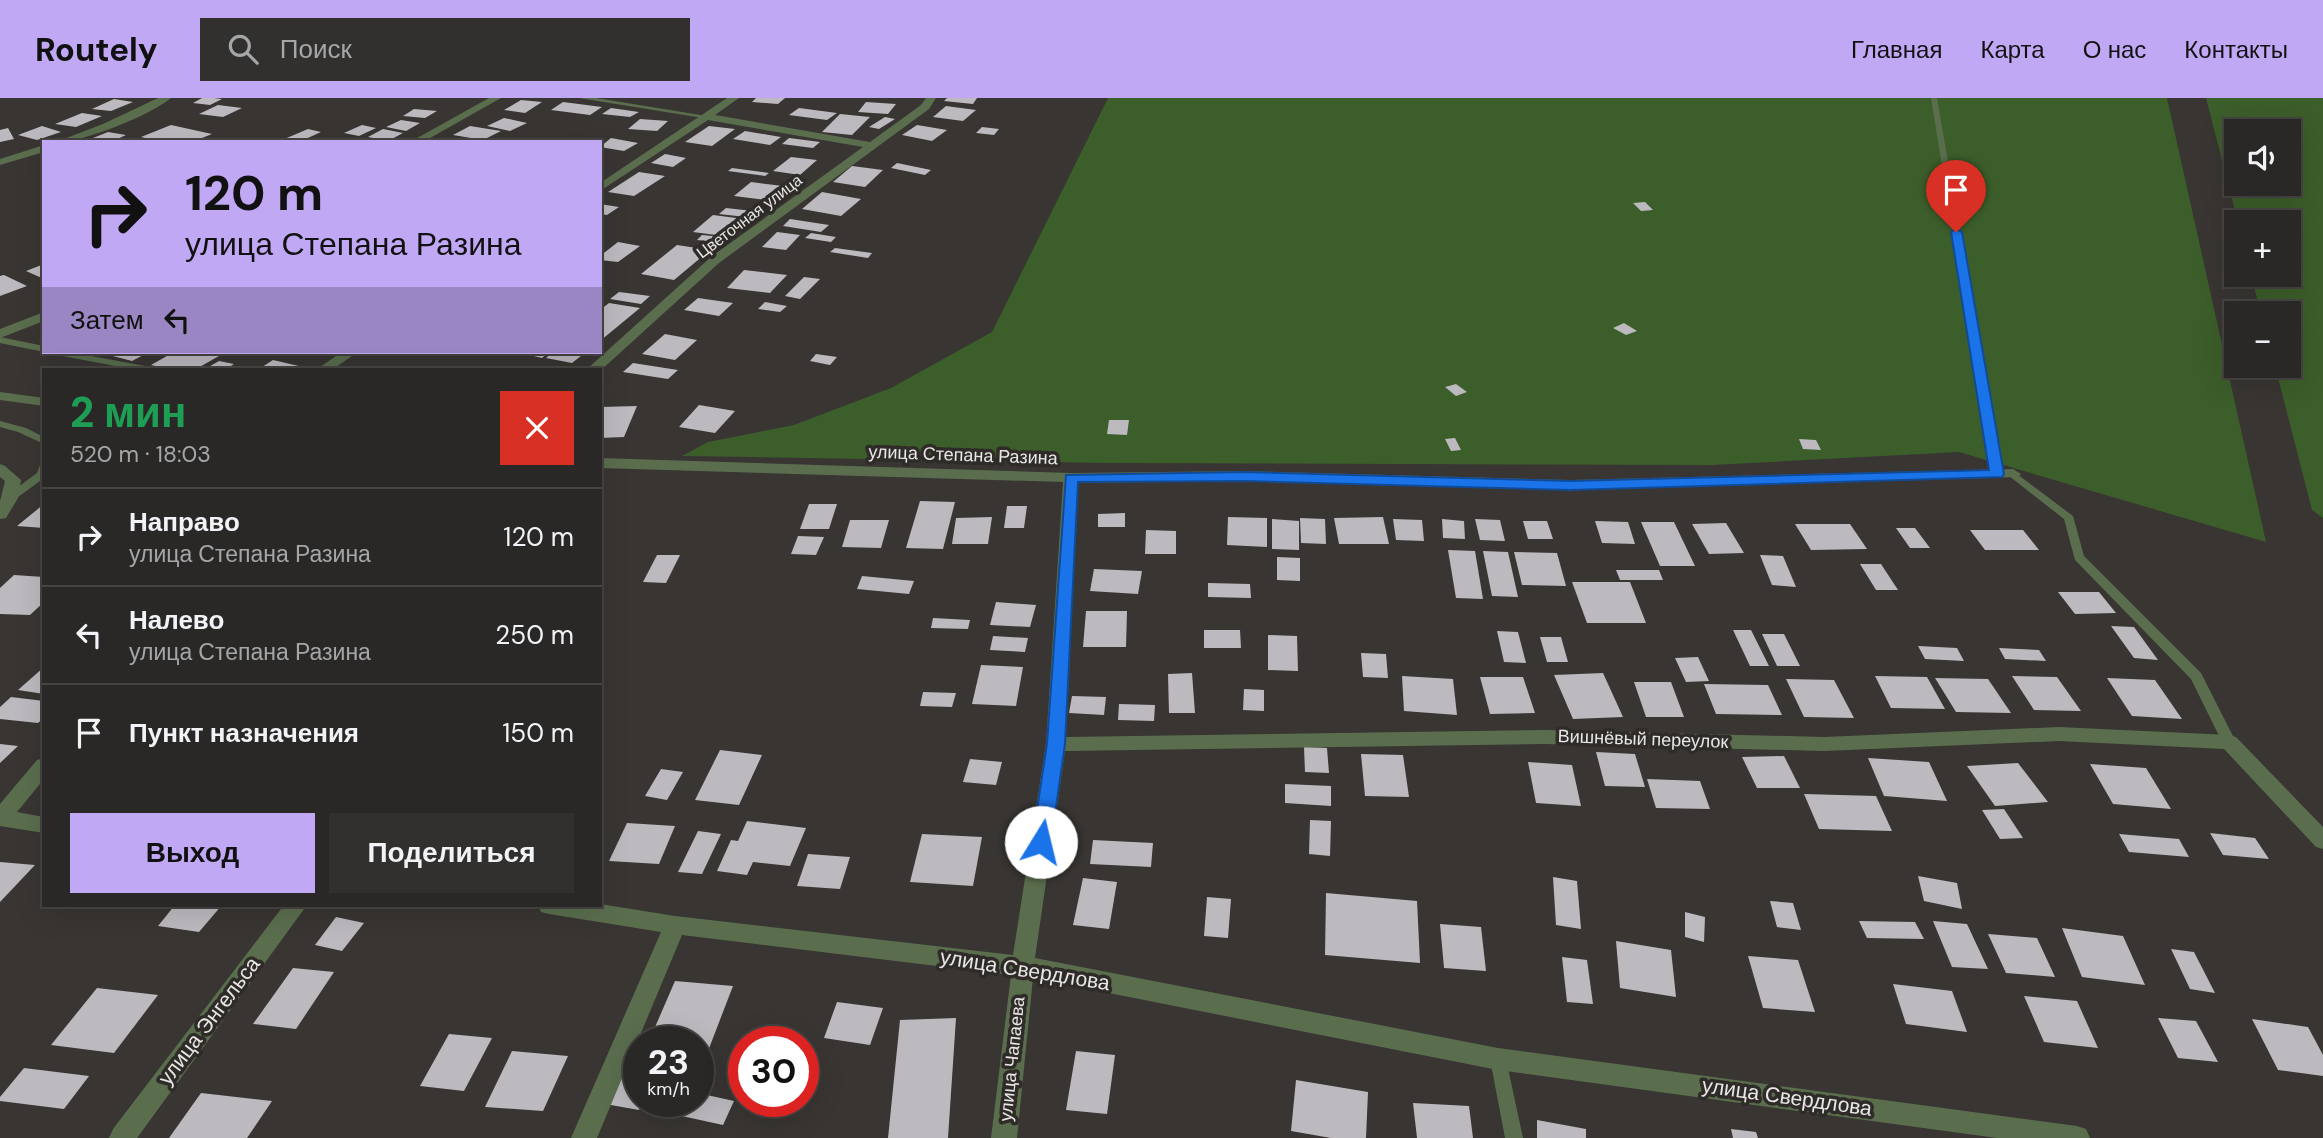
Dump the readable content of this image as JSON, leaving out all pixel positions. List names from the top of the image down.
{
  "streets": {
    "street": [
      "Цветочная улица",
      "улица Степана Разина",
      "Вишнёвый переулок",
      "улица Свердлова",
      "улица Энгельса",
      "улица Чапаева"
    ]
  },
  "crossings": [
    ["улица Степана Разина", "улица Чапаева"],
    ["Вишнёвый переулок", "улица Чапаева"],
    ["улица Свердлова", "улица Чапаева"]
  ],
  "page": {
    "header": "Routely",
    "search": "Поиск",
    "nav": [
      "Главная",
      "Карта",
      "О нас",
      "Контакты"
    ],
    "map_buttons": ["+", "−"],
    "turn": ["120 m", "улица Степана Разина"],
    "then": "Затем",
    "heading": ["2 мин", "520 m · 18:03"],
    "list": [
      {
        "name": "Направо",
        "note": "улица Степана Разина",
        "value": "120 m"
      },
      {
        "name": "Налево",
        "note": "улица Степана Разина",
        "value": "250 m"
      },
      {
        "name": "Пункт назначения",
        "value": "150 m"
      }
    ],
    "buttons": ["Выход", "Поделиться"],
    "speed": "23 km/h",
    "limit": "30"
  }
}
